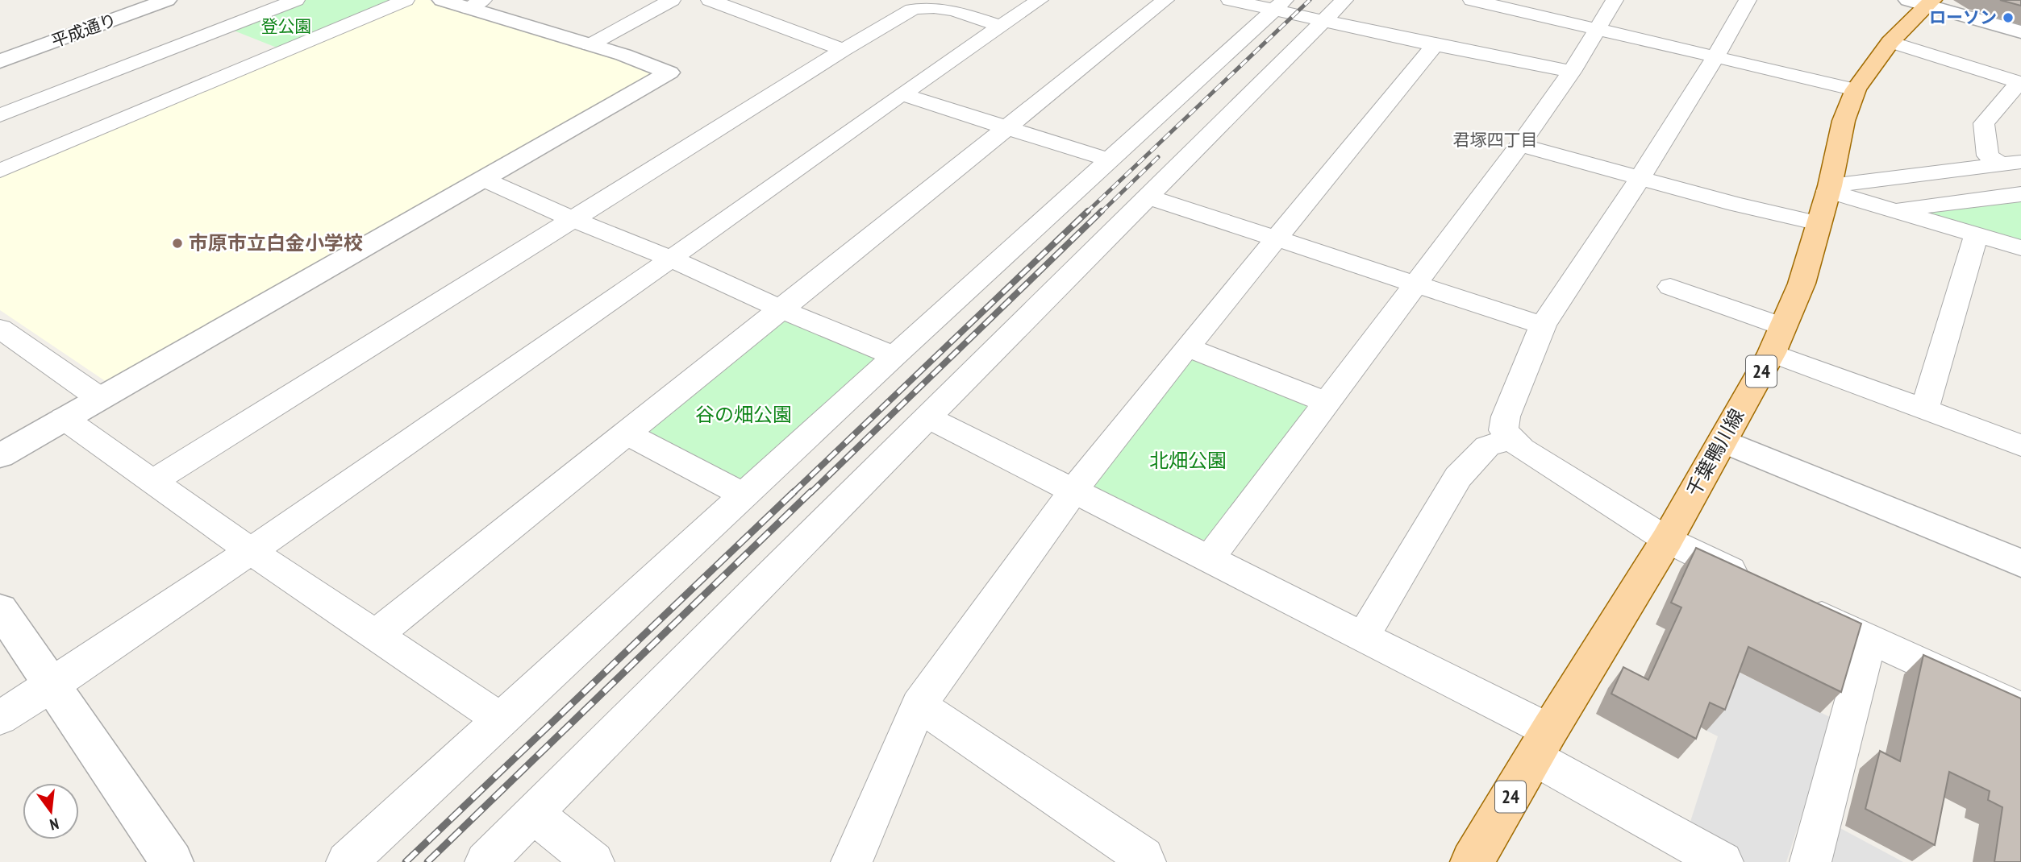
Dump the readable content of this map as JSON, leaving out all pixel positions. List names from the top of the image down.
{
  "streets": {
    "main road": ["24", "千葉鴨川線"],
    "street": ["平成通り"]
  },
  "districts": ["君塚四丁目"],
  "parks": ["登公園", "谷の畑公園", "北畑公園"],
  "places": ["ローソン", "市原市立白金小学校"],
  "north": "bottom"
}
